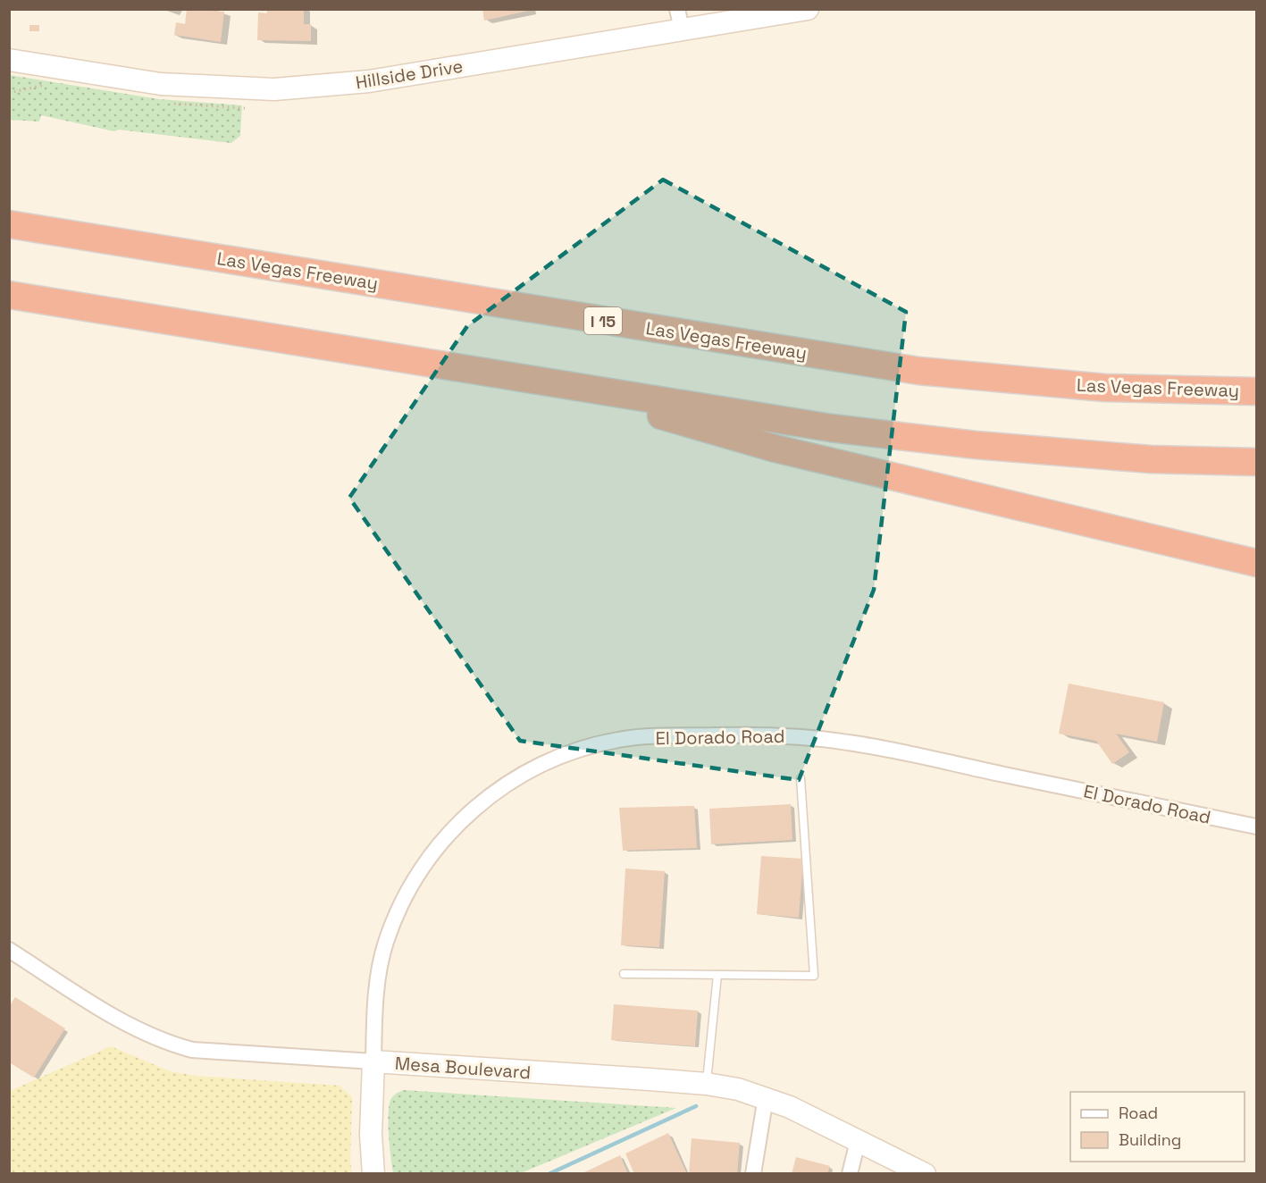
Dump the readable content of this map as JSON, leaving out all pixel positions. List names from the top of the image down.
{
  "streets": {
    "highway": ["Las Vegas Freeway", "I 15"],
    "main road": ["Hillside Drive", "Mesa Boulevard"],
    "street": ["El Dorado Road"]
  },
  "crossings": [
    ["El Dorado Road", "Mesa Boulevard"]
  ],
  "legend": ["Road", "Building"]
}
